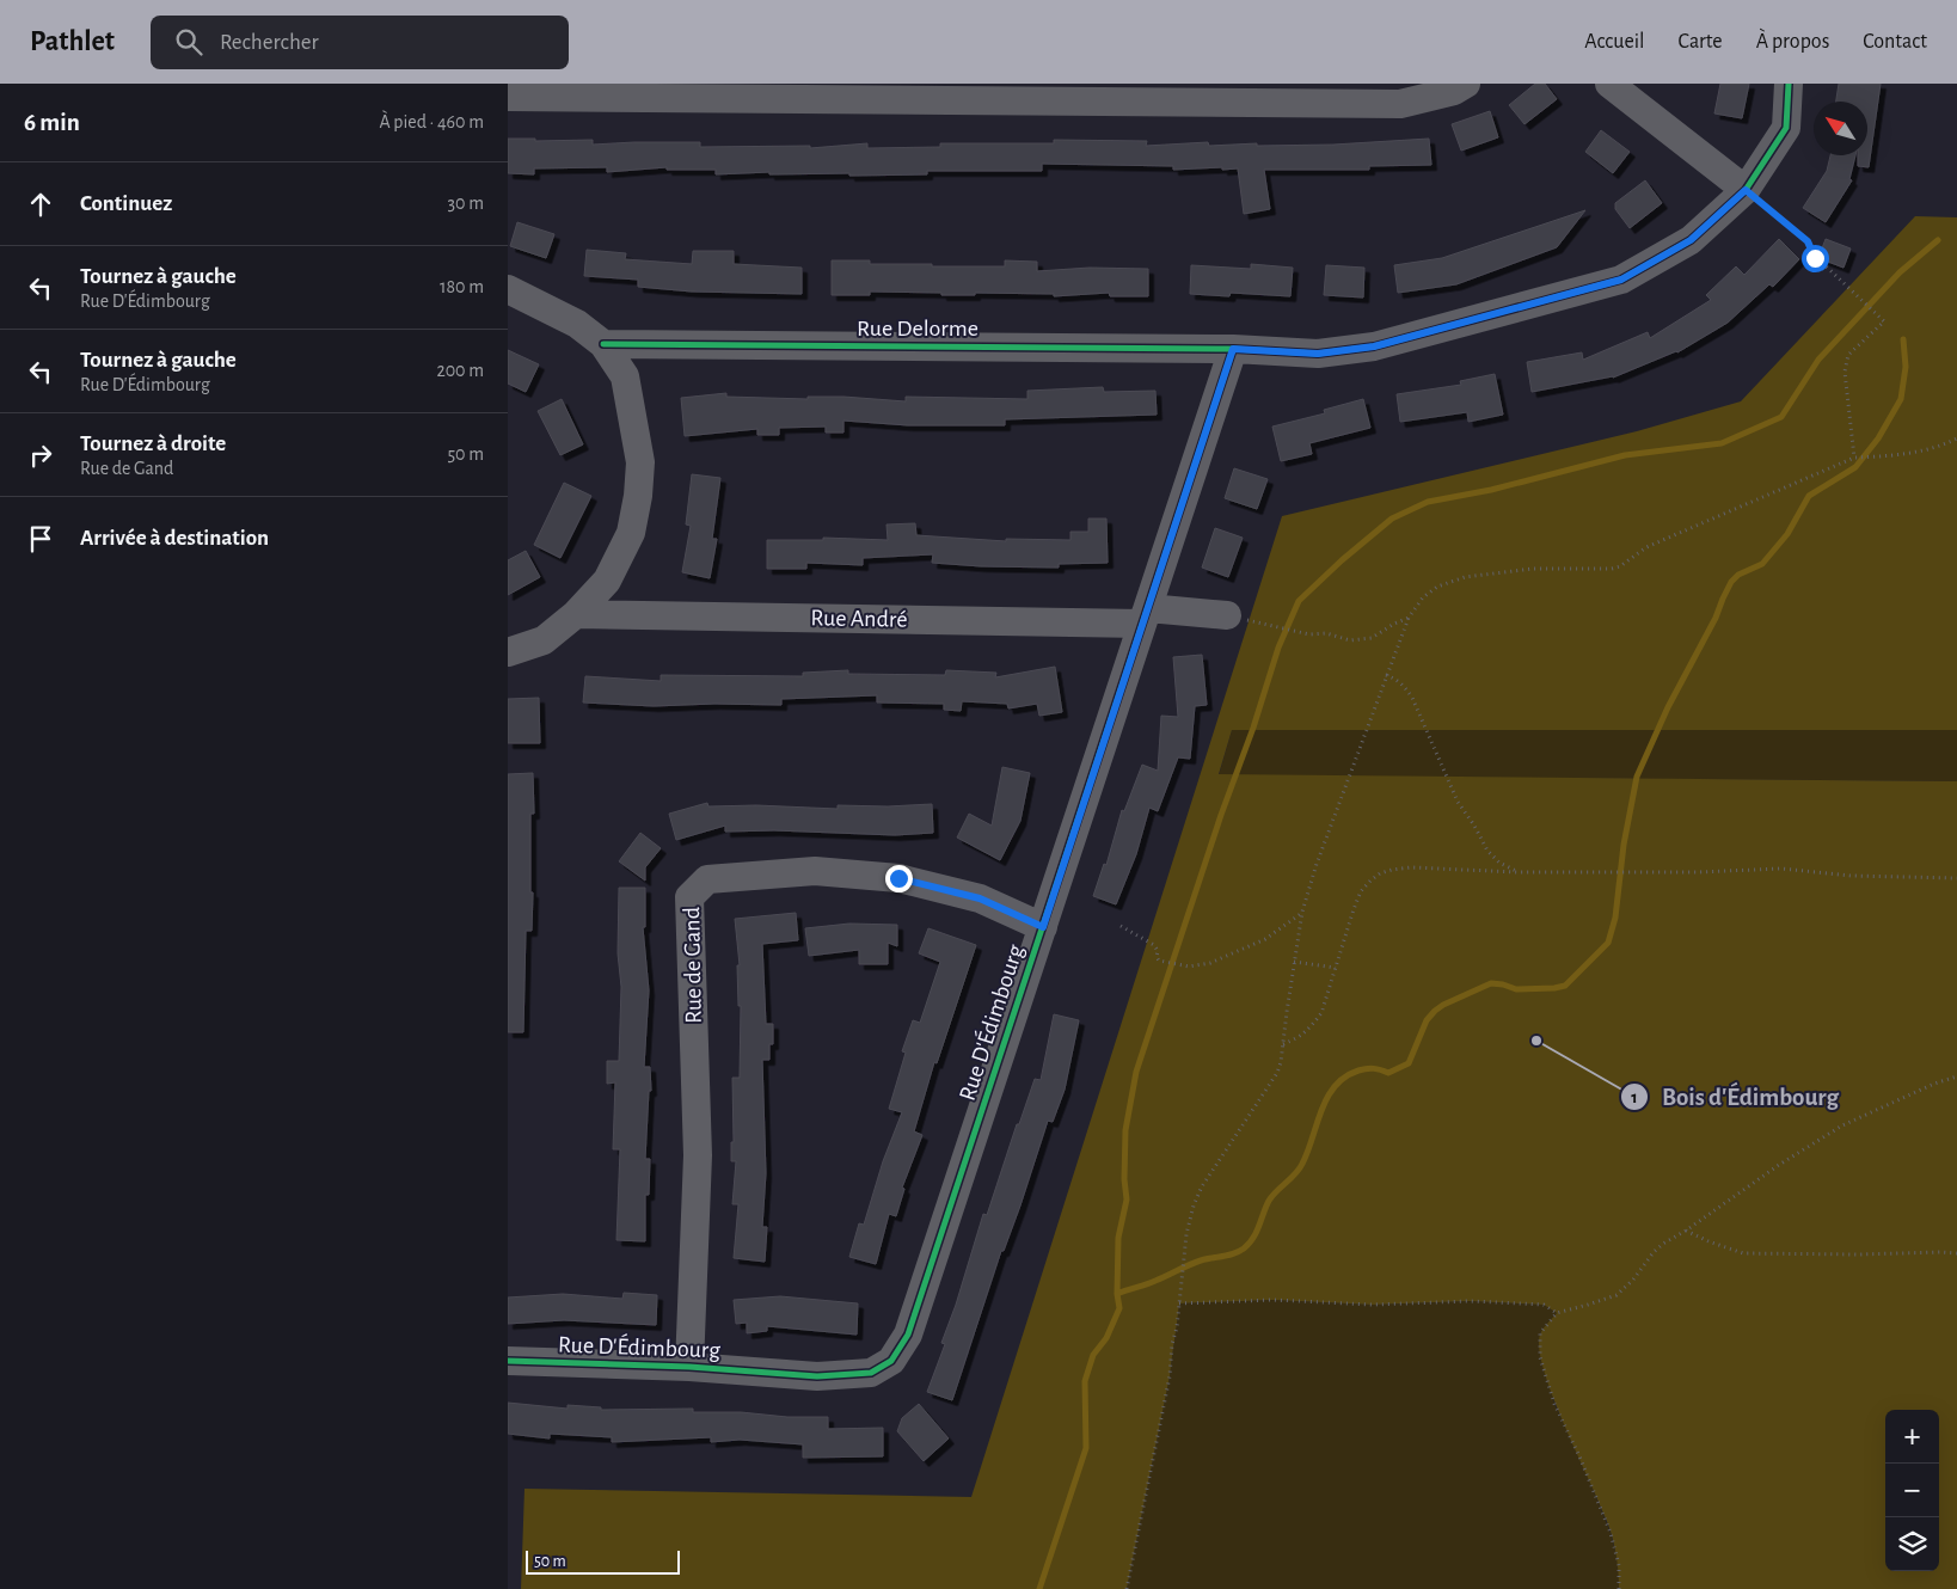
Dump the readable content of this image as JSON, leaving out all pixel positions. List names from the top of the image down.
{
  "streets": {
    "street": [
      "Rue Delorme",
      "Rue André",
      "Rue de Gand",
      "Rue D'Édimbourg"
    ]
  },
  "crossings": [
    ["Rue Delorme", "Rue D'Édimbourg"],
    ["Rue André", "Rue D'Édimbourg"],
    ["Rue de Gand", "Rue D'Édimbourg"]
  ],
  "places": ["Bois d'Édimbourg"],
  "scale_bar": "50 m",
  "north": "top left",
  "page": {
    "header": "Pathlet",
    "search": "Rechercher",
    "nav": [
      "Accueil",
      "Carte",
      "À propos",
      "Contact"
    ],
    "heading": ["6 min", "À pied · 460 m"],
    "list": [
      ["Continuez", "30 m"],
      ["Tournez à gauche", "Rue D'Édimbourg", "180 m"],
      ["Tournez à gauche", "Rue D'Édimbourg", "200 m"],
      ["Tournez à droite", "Rue de Gand", "50 m"],
      "Arrivée à destination"
    ],
    "map_buttons": ["+", "−"],
    "scale": "50 m"
  }
}
